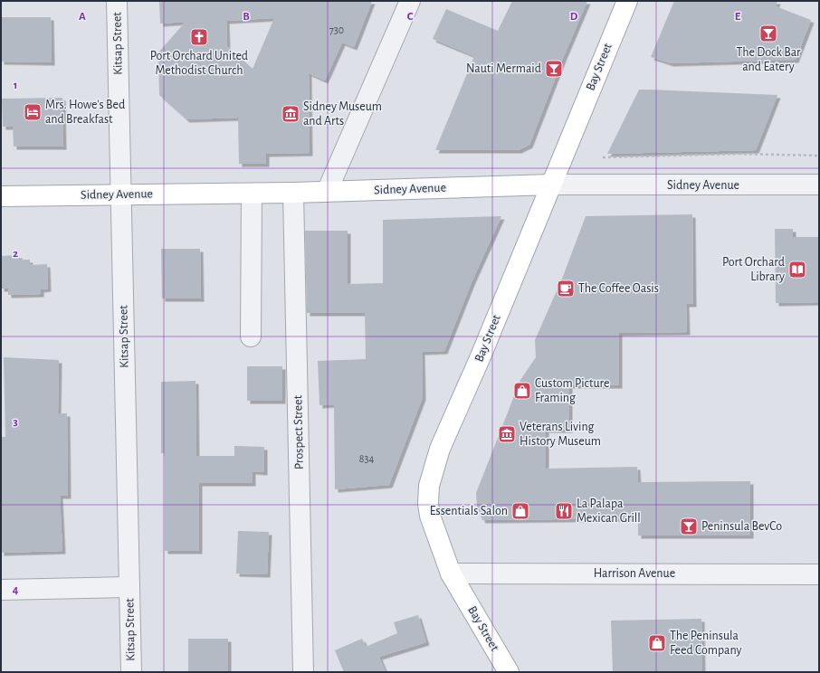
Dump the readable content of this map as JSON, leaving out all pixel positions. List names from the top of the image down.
{
  "streets": {
    "main road": ["Bay Street", "Sidney Avenue"],
    "street": ["Kitsap Street", "Prospect Street", "Harrison Avenue"]
  },
  "crossings": [
    ["Kitsap Street", "Sidney Avenue"],
    ["Bay Street", "Sidney Avenue"],
    ["Bay Street", "Harrison Avenue"],
    ["Sidney Avenue", "Prospect Street"]
  ],
  "places": {
    "bar": ["The Dock Bar and Eatery", "Nauti Mermaid", "Peninsula BevCo"],
    "church": ["Port Orchard United Methodist Church"],
    "hotel": ["Mrs. Howe's Bed and Breakfast"],
    "museum": ["Sidney Museum and Arts", "Veterans Living History Museum"],
    "library": ["Port Orchard Library"],
    "cafe": ["The Coffee Oasis"],
    "shop": ["Custom Picture Framing", "Essentials Salon", "The Peninsula Feed Company"],
    "restaurant": ["La Palapa Mexican Grill"]
  },
  "house_numbers": ["730", "834"],
  "grid": {
    "columns": [
      "A",
      "B",
      "C",
      "D",
      "E"
    ],
    "rows": [
      "1",
      "2",
      "3",
      "4"
    ]
  }
}
